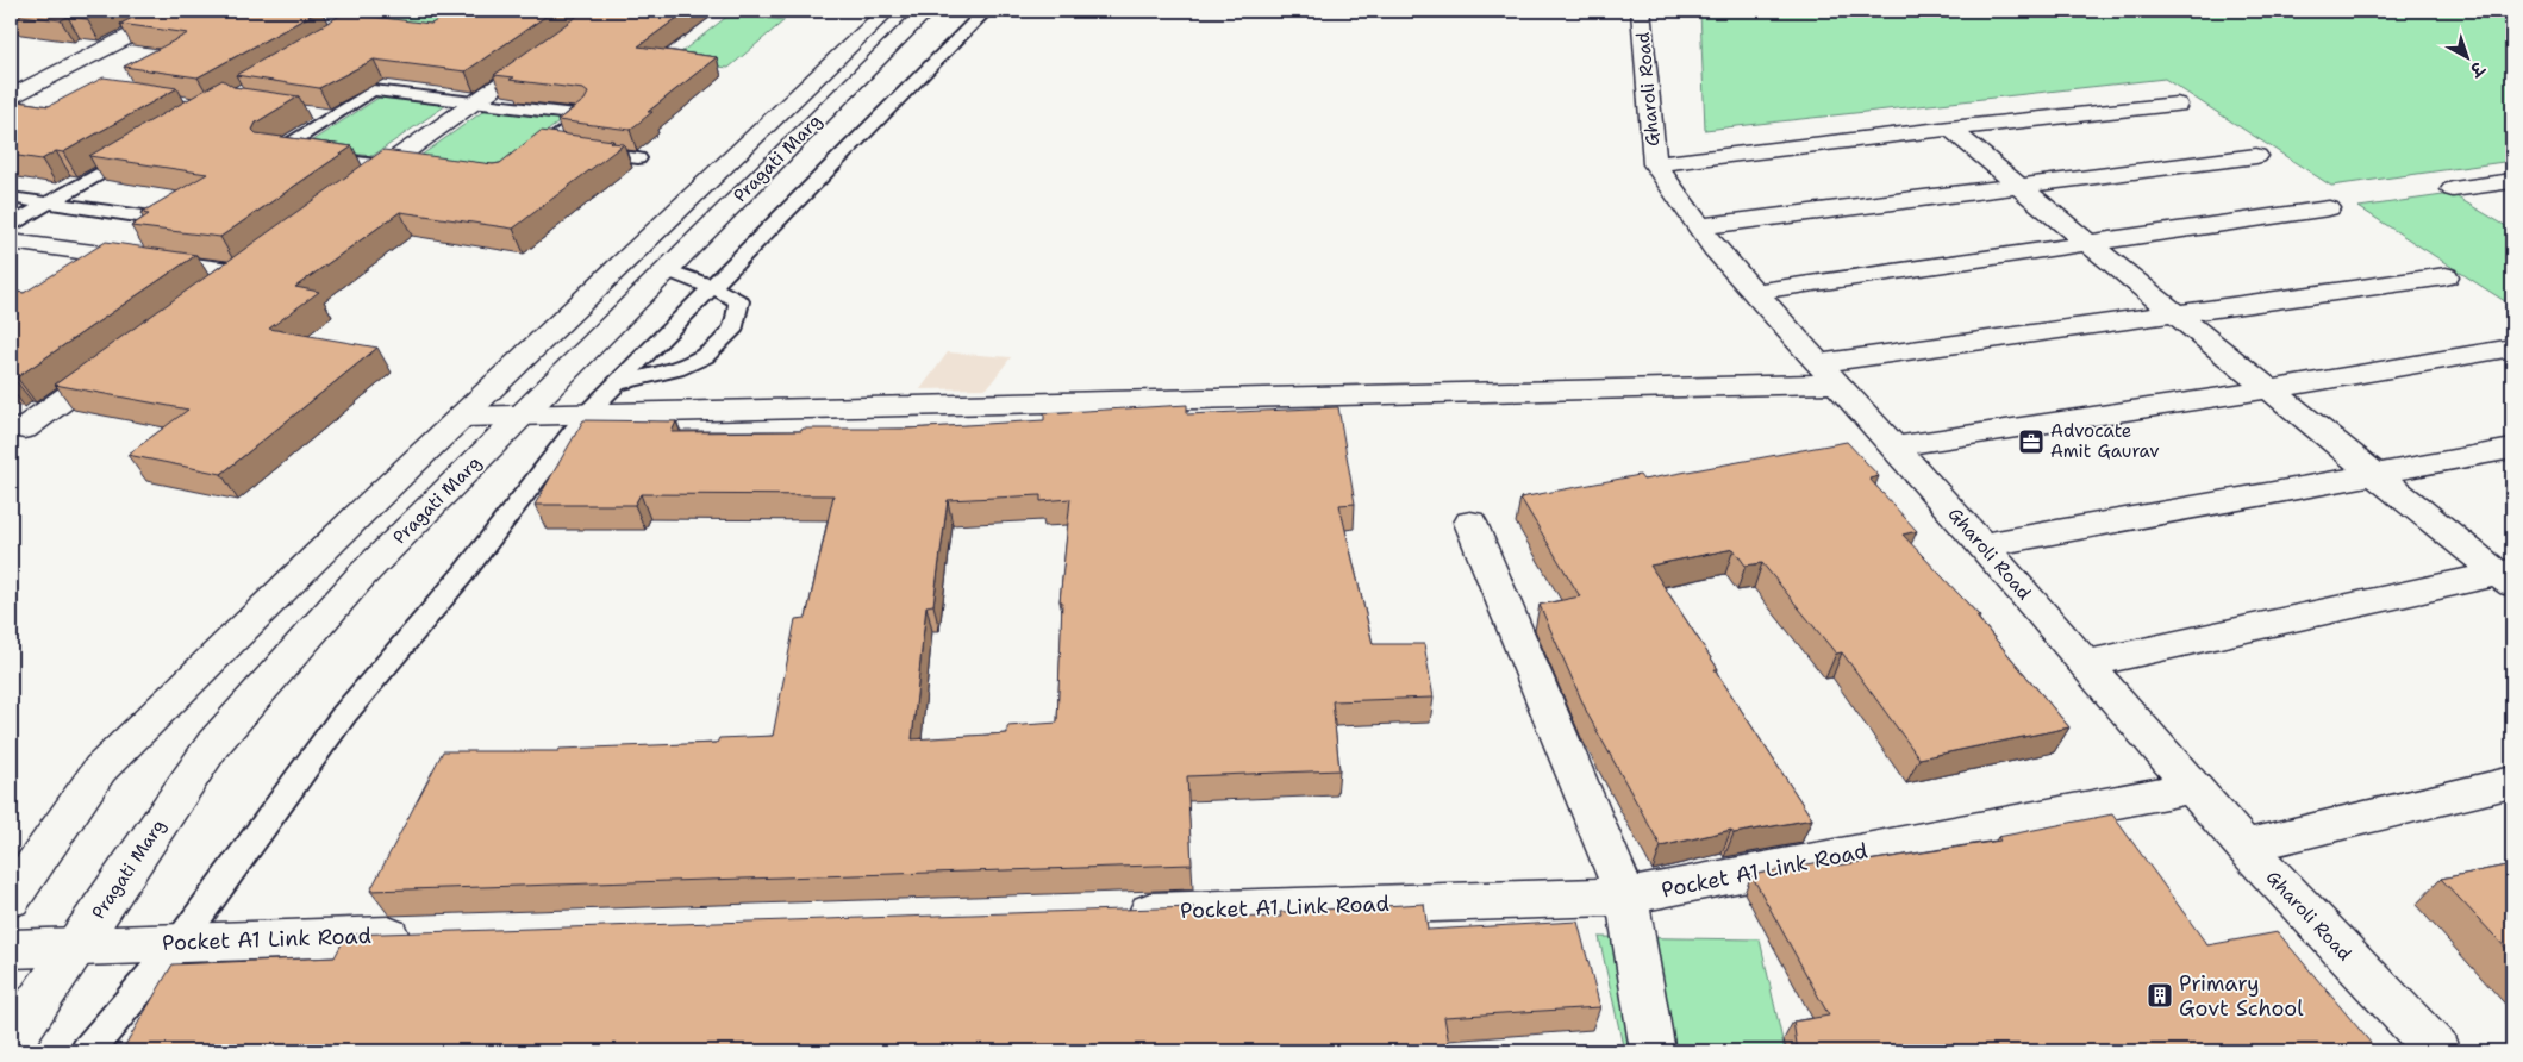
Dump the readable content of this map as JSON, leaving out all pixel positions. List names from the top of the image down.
{
  "streets": {
    "street": ["Gharoli Road", "Pragati Marg", "Pocket A1 Link Road"]
  },
  "crossings": [
    ["Gharoli Road", "Pocket A1 Link Road"],
    ["Pragati Marg", "Pocket A1 Link Road"]
  ],
  "places": {
    "office": ["Advocate Amit Gaurav"],
    "building": ["Primary Govt School"]
  },
  "north": "bottom right"
}
